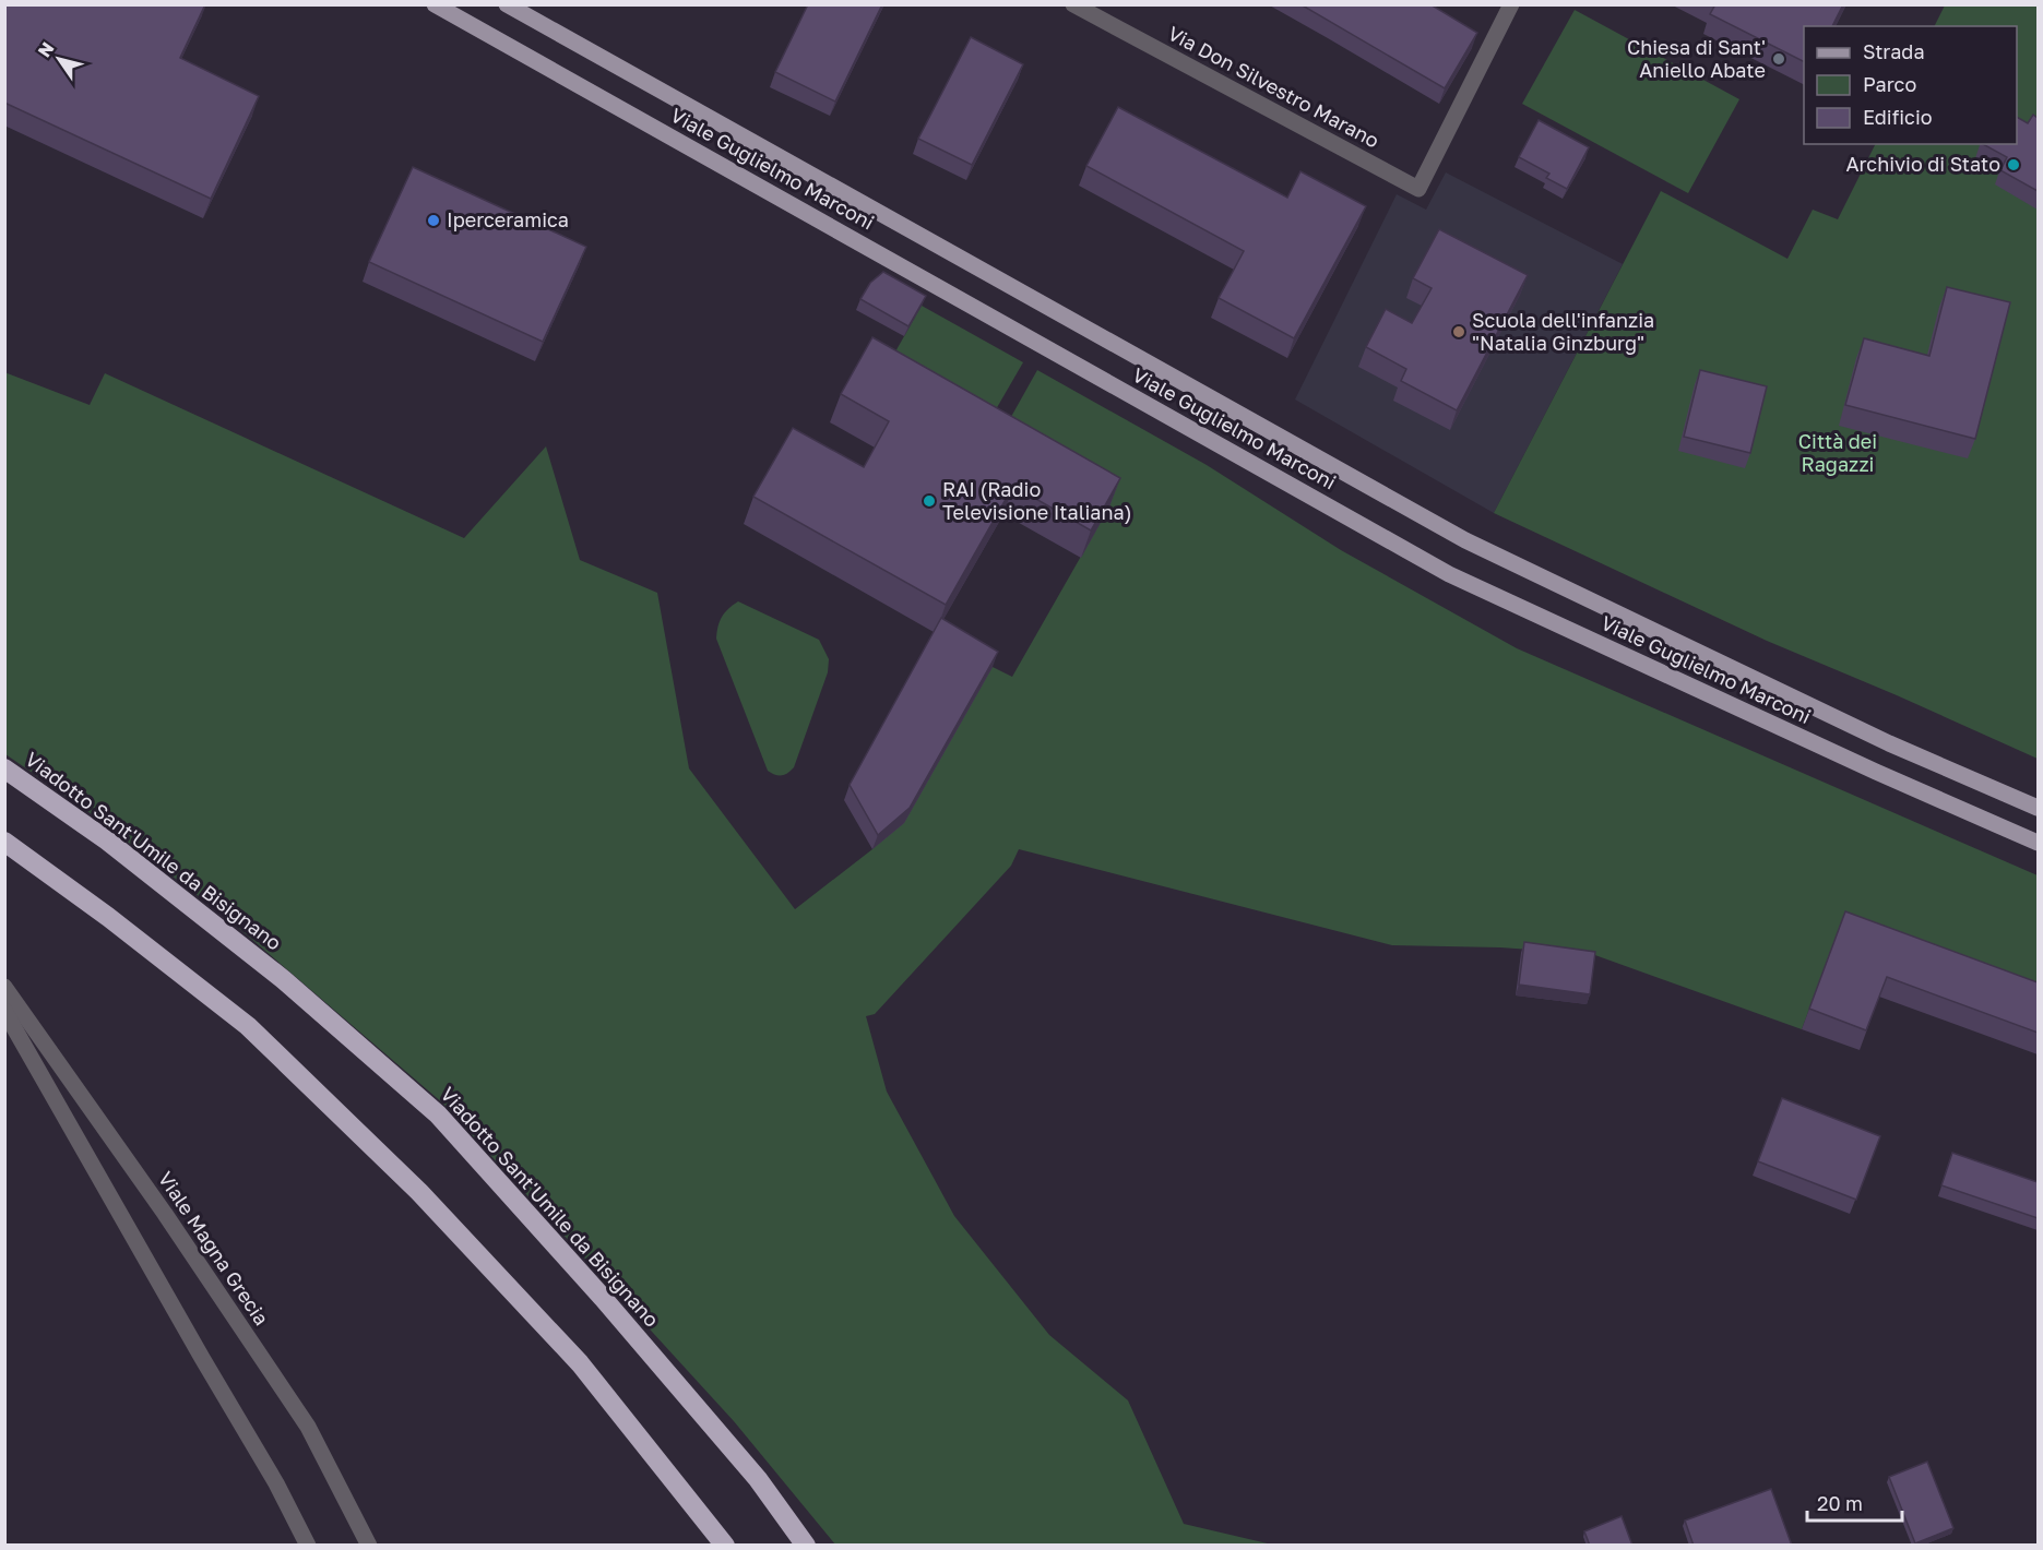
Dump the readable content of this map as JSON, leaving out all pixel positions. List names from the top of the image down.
{
  "streets": {
    "highway": ["Viadotto Sant'Umile da Bisignano"],
    "main road": ["Viale Guglielmo Marconi"],
    "street": ["Via Don Silvestro Marano", "Viale Magna Grecia"]
  },
  "parks": ["Città dei Ragazzi"],
  "places": [
    "Chiesa di Sant' Aniello Abate",
    "Archivio di Stato",
    "Iperceramica",
    "Scuola dell'infanzia \"Natalia Ginzburg\"",
    "RAI (Radio Televisione Italiana)"
  ],
  "legend": ["Strada", "Parco", "Edificio"],
  "scale_bar": "20 m",
  "north": "top left"
}
